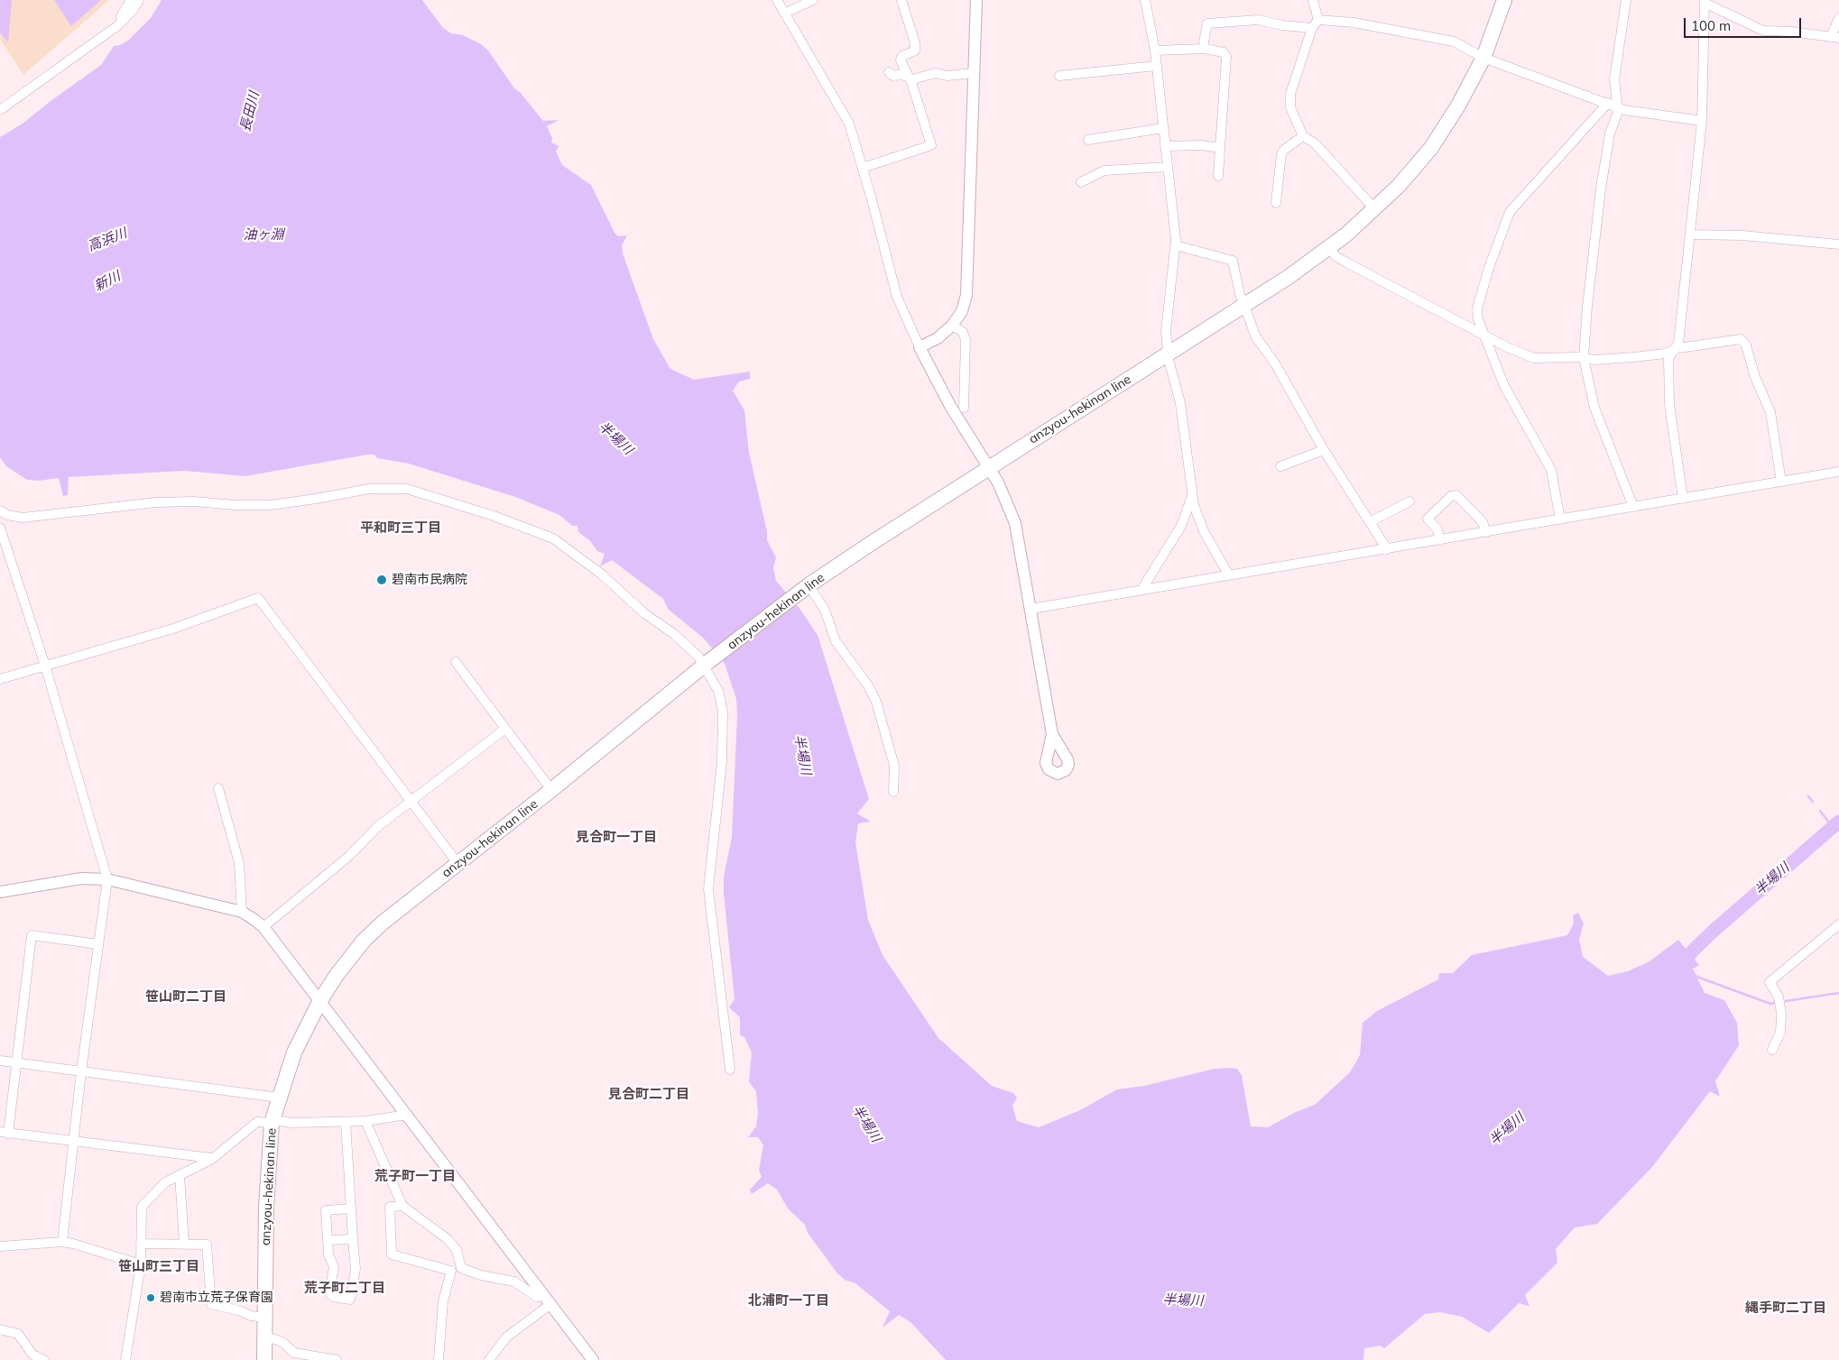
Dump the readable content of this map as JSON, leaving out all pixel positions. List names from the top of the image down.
{
  "streets": {
    "main road": ["anzyou-hekinan line"]
  },
  "districts": [
    "平和町三丁目",
    "見合町一丁目",
    "笹山町二丁目",
    "見合町二丁目",
    "荒子町一丁目",
    "笹山町三丁目",
    "荒子町二丁目",
    "北浦町一丁目",
    "縄手町二丁目"
  ],
  "water": [
    "長田川",
    "油ヶ淵",
    "高浜川",
    "新川",
    "半場川"
  ],
  "places": ["碧南市民病院", "碧南市立荒子保育園"],
  "scale_bar": "100 m"
}
